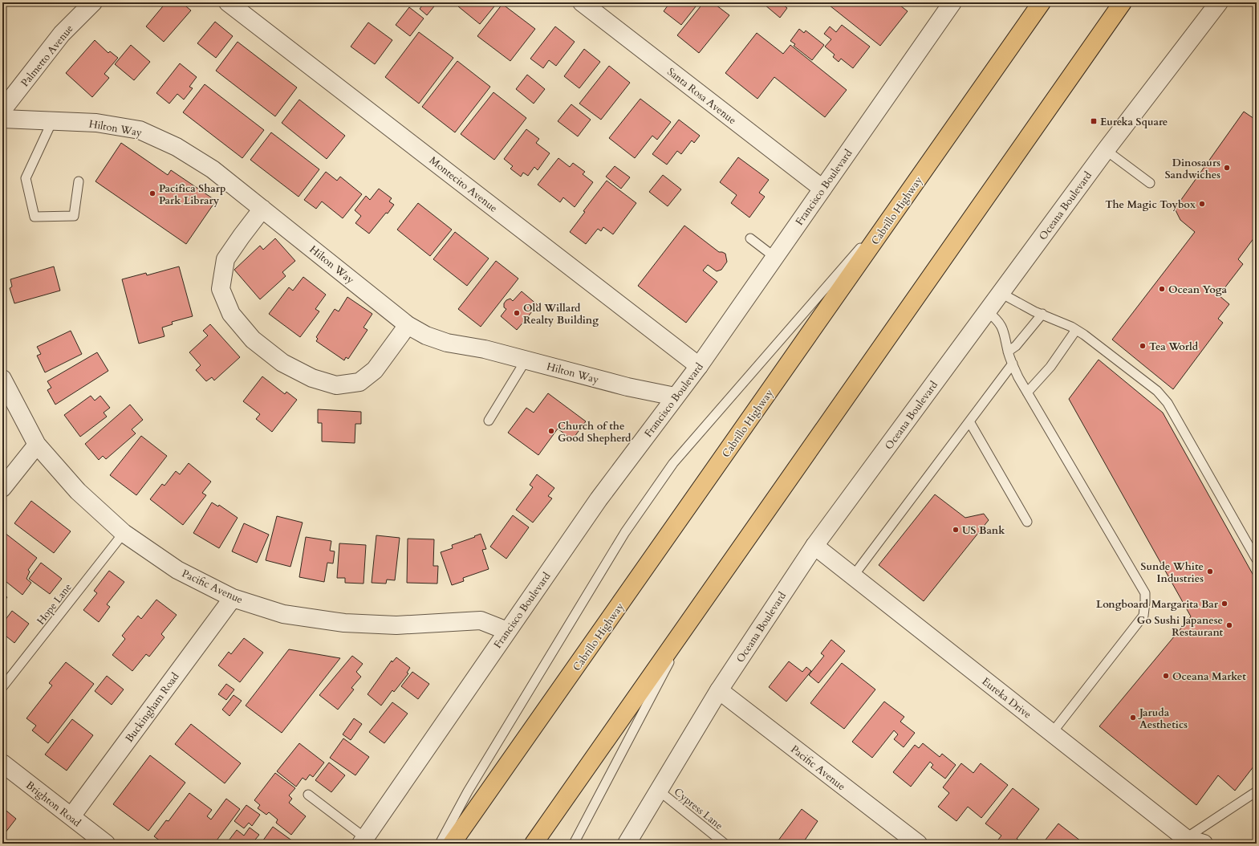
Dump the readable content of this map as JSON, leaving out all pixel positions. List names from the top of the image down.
{
  "streets": {
    "highway": ["Cabrillo Highway"],
    "street": [
      "Palmetto Avenue",
      "Santa Rosa Avenue",
      "Hilton Way",
      "Montecito Avenue",
      "Francisco Boulevard",
      "Oceana Boulevard",
      "Pacific Avenue",
      "Eureka Drive",
      "Buckingham Road",
      "Brighton Road"
    ],
    "lane": ["Hope Lane", "Cypress Lane"]
  },
  "crossings": [
    ["Santa Rosa Avenue", "Francisco Boulevard"],
    ["Hilton Way", "Francisco Boulevard"],
    ["Montecito Avenue", "Francisco Boulevard"],
    ["Francisco Boulevard", "Pacific Avenue"],
    ["Oceana Boulevard", "Pacific Avenue"],
    ["Oceana Boulevard", "Eureka Drive"],
    ["Oceana Boulevard", "Cypress Lane"],
    ["Pacific Avenue", "Hope Lane"],
    ["Pacific Avenue", "Buckingham Road"],
    ["Buckingham Road", "Brighton Road"]
  ],
  "places": {
    "transit": ["Eureka Square"],
    "other": [
      "Dinosaurs Sandwiches",
      "Pacifica Sharp Park Library",
      "The Magic Toybox",
      "Ocean Yoga",
      "Old Willard Realty Building",
      "Tea World",
      "Church of the Good Shepherd",
      "US Bank",
      "Sunde White Industries",
      "Longboard Margarita Bar",
      "Go Sushi Japanese Restaurant",
      "Oceana Market",
      "Jaruda Aesthetics"
    ]
  }
}
